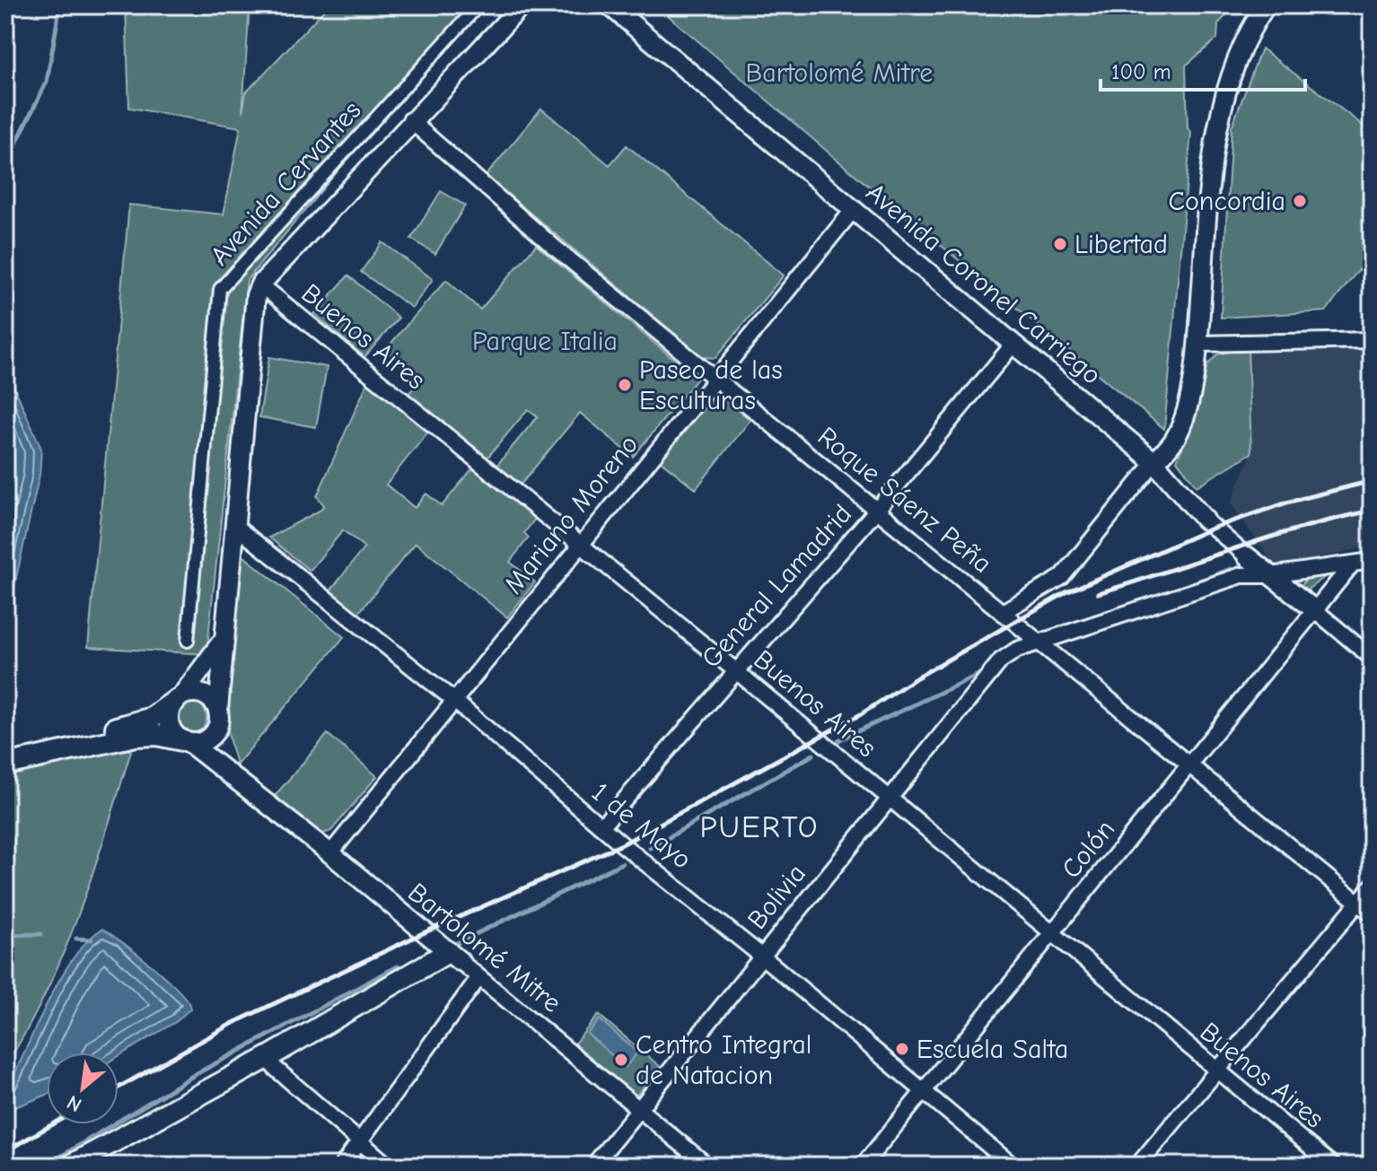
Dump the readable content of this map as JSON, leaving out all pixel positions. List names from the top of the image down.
{
  "streets": {
    "street": [
      "Avenida Cervantes",
      "Avenida Coronel Carriego",
      "Buenos Aires",
      "Roque Sáenz Peña",
      "Mariano Moreno",
      "General Lamadrid",
      "1 de Mayo",
      "Colón",
      "Bolivia",
      "Bartolomé Mitre"
    ]
  },
  "crossings": [
    ["Avenida Coronel Carriego", "Mariano Moreno"],
    ["Avenida Coronel Carriego", "General Lamadrid"],
    ["Avenida Coronel Carriego", "Colón"],
    ["Avenida Coronel Carriego", "Bolivia"],
    ["Buenos Aires", "Mariano Moreno"],
    ["Buenos Aires", "General Lamadrid"],
    ["Buenos Aires", "Colón"],
    ["Buenos Aires", "Bolivia"],
    ["Roque Sáenz Peña", "Mariano Moreno"],
    ["Roque Sáenz Peña", "General Lamadrid"],
    ["Roque Sáenz Peña", "Colón"],
    ["Roque Sáenz Peña", "Bolivia"],
    ["Mariano Moreno", "1 de Mayo"],
    ["Mariano Moreno", "Bartolomé Mitre"],
    ["General Lamadrid", "1 de Mayo"],
    ["1 de Mayo", "Colón"],
    ["1 de Mayo", "Bolivia"],
    ["Colón", "Bolivia"],
    ["Bolivia", "Bartolomé Mitre"]
  ],
  "districts": ["PUERTO"],
  "parks": ["Bartolomé Mitre", "Parque Italia"],
  "places": [
    "Concordia",
    "Libertad",
    "Paseo de las Esculturas",
    "Escuela Salta",
    "Centro Integral de Natacion"
  ],
  "scale_bar": "100 m",
  "north": "bottom left"
}
